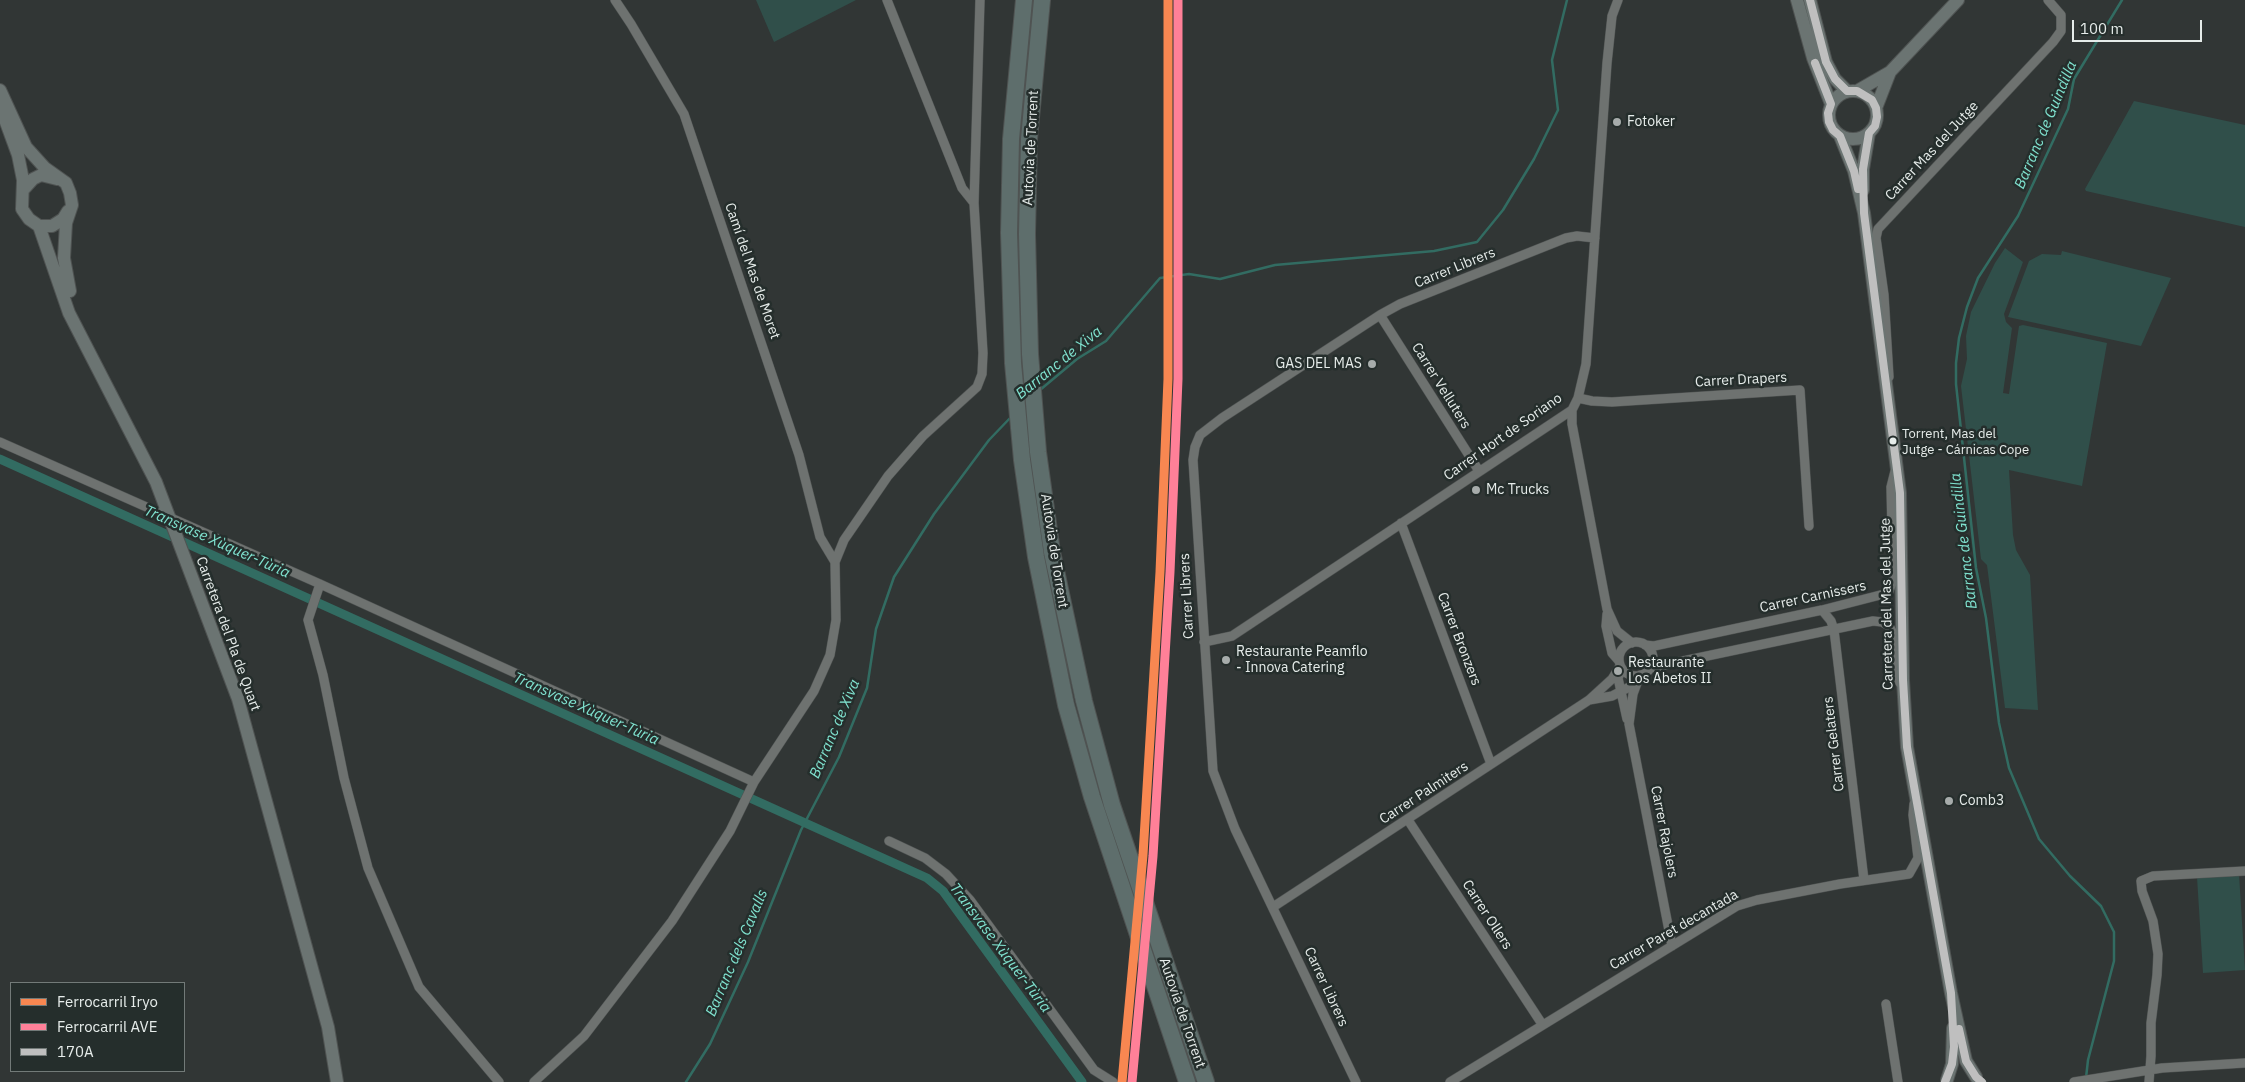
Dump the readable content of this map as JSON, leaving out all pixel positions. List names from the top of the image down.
{
  "streets": {
    "highway": ["Autovia de Torrent"],
    "street": [
      "Carrer Mas del Jutge",
      "Carrer Librers",
      "Camí del Mas de Moret",
      "Carrer Drapers",
      "Carrer Velluters",
      "Carrer Hort de Soriano",
      "Carrer Carnissers",
      "Carretera del Mas del Jutge",
      "Carretera del Pla de Quart",
      "Carrer Bronzers",
      "Carrer Gelaters",
      "Carrer Palmiters",
      "Carrer Rajolers",
      "Carrer Ollers",
      "Carrer Paret decantada"
    ]
  },
  "crossings": [
    ["Carrer Mas del Jutge", "Carretera del Mas del Jutge"],
    ["Carrer Librers", "Carrer Velluters"],
    ["Carrer Librers", "Carrer Hort de Soriano"],
    ["Carrer Librers", "Carrer Palmiters"],
    ["Carrer Drapers", "Carrer Hort de Soriano"],
    ["Carrer Velluters", "Carrer Hort de Soriano"],
    ["Carrer Hort de Soriano", "Carrer Bronzers"],
    ["Carrer Hort de Soriano", "Carrer Rajolers"],
    ["Carrer Carnissers", "Carretera del Mas del Jutge"],
    ["Carrer Carnissers", "Carrer Gelaters"],
    ["Carrer Carnissers", "Carrer Palmiters"],
    ["Carrer Carnissers", "Carrer Rajolers"],
    ["Carretera del Mas del Jutge", "Carrer Paret decantada"],
    ["Carrer Bronzers", "Carrer Palmiters"],
    ["Carrer Gelaters", "Carrer Paret decantada"],
    ["Carrer Palmiters", "Carrer Rajolers"],
    ["Carrer Palmiters", "Carrer Ollers"],
    ["Carrer Rajolers", "Carrer Paret decantada"],
    ["Carrer Ollers", "Carrer Paret decantada"]
  ],
  "water": [
    "Barranc de Guindilla",
    "Barranc de Xiva",
    "Transvase Xùquer-Tùria",
    "Barranc dels Cavalls"
  ],
  "places": [
    "Fotoker",
    "GAS DEL MAS",
    "Torrent, Mas del Jutge - Cárnicas Cope",
    "Mc Trucks",
    "Restaurante Peamflo - Innova Catering",
    "Restaurante Los Abetos II",
    "Comb3"
  ],
  "lines": ["rail line Iryo", "rail line AVE", "transit line 170A"],
  "legend": ["Ferrocarril Iryo", "Ferrocarril AVE", "170A"],
  "scale_bar": "100 m"
}
